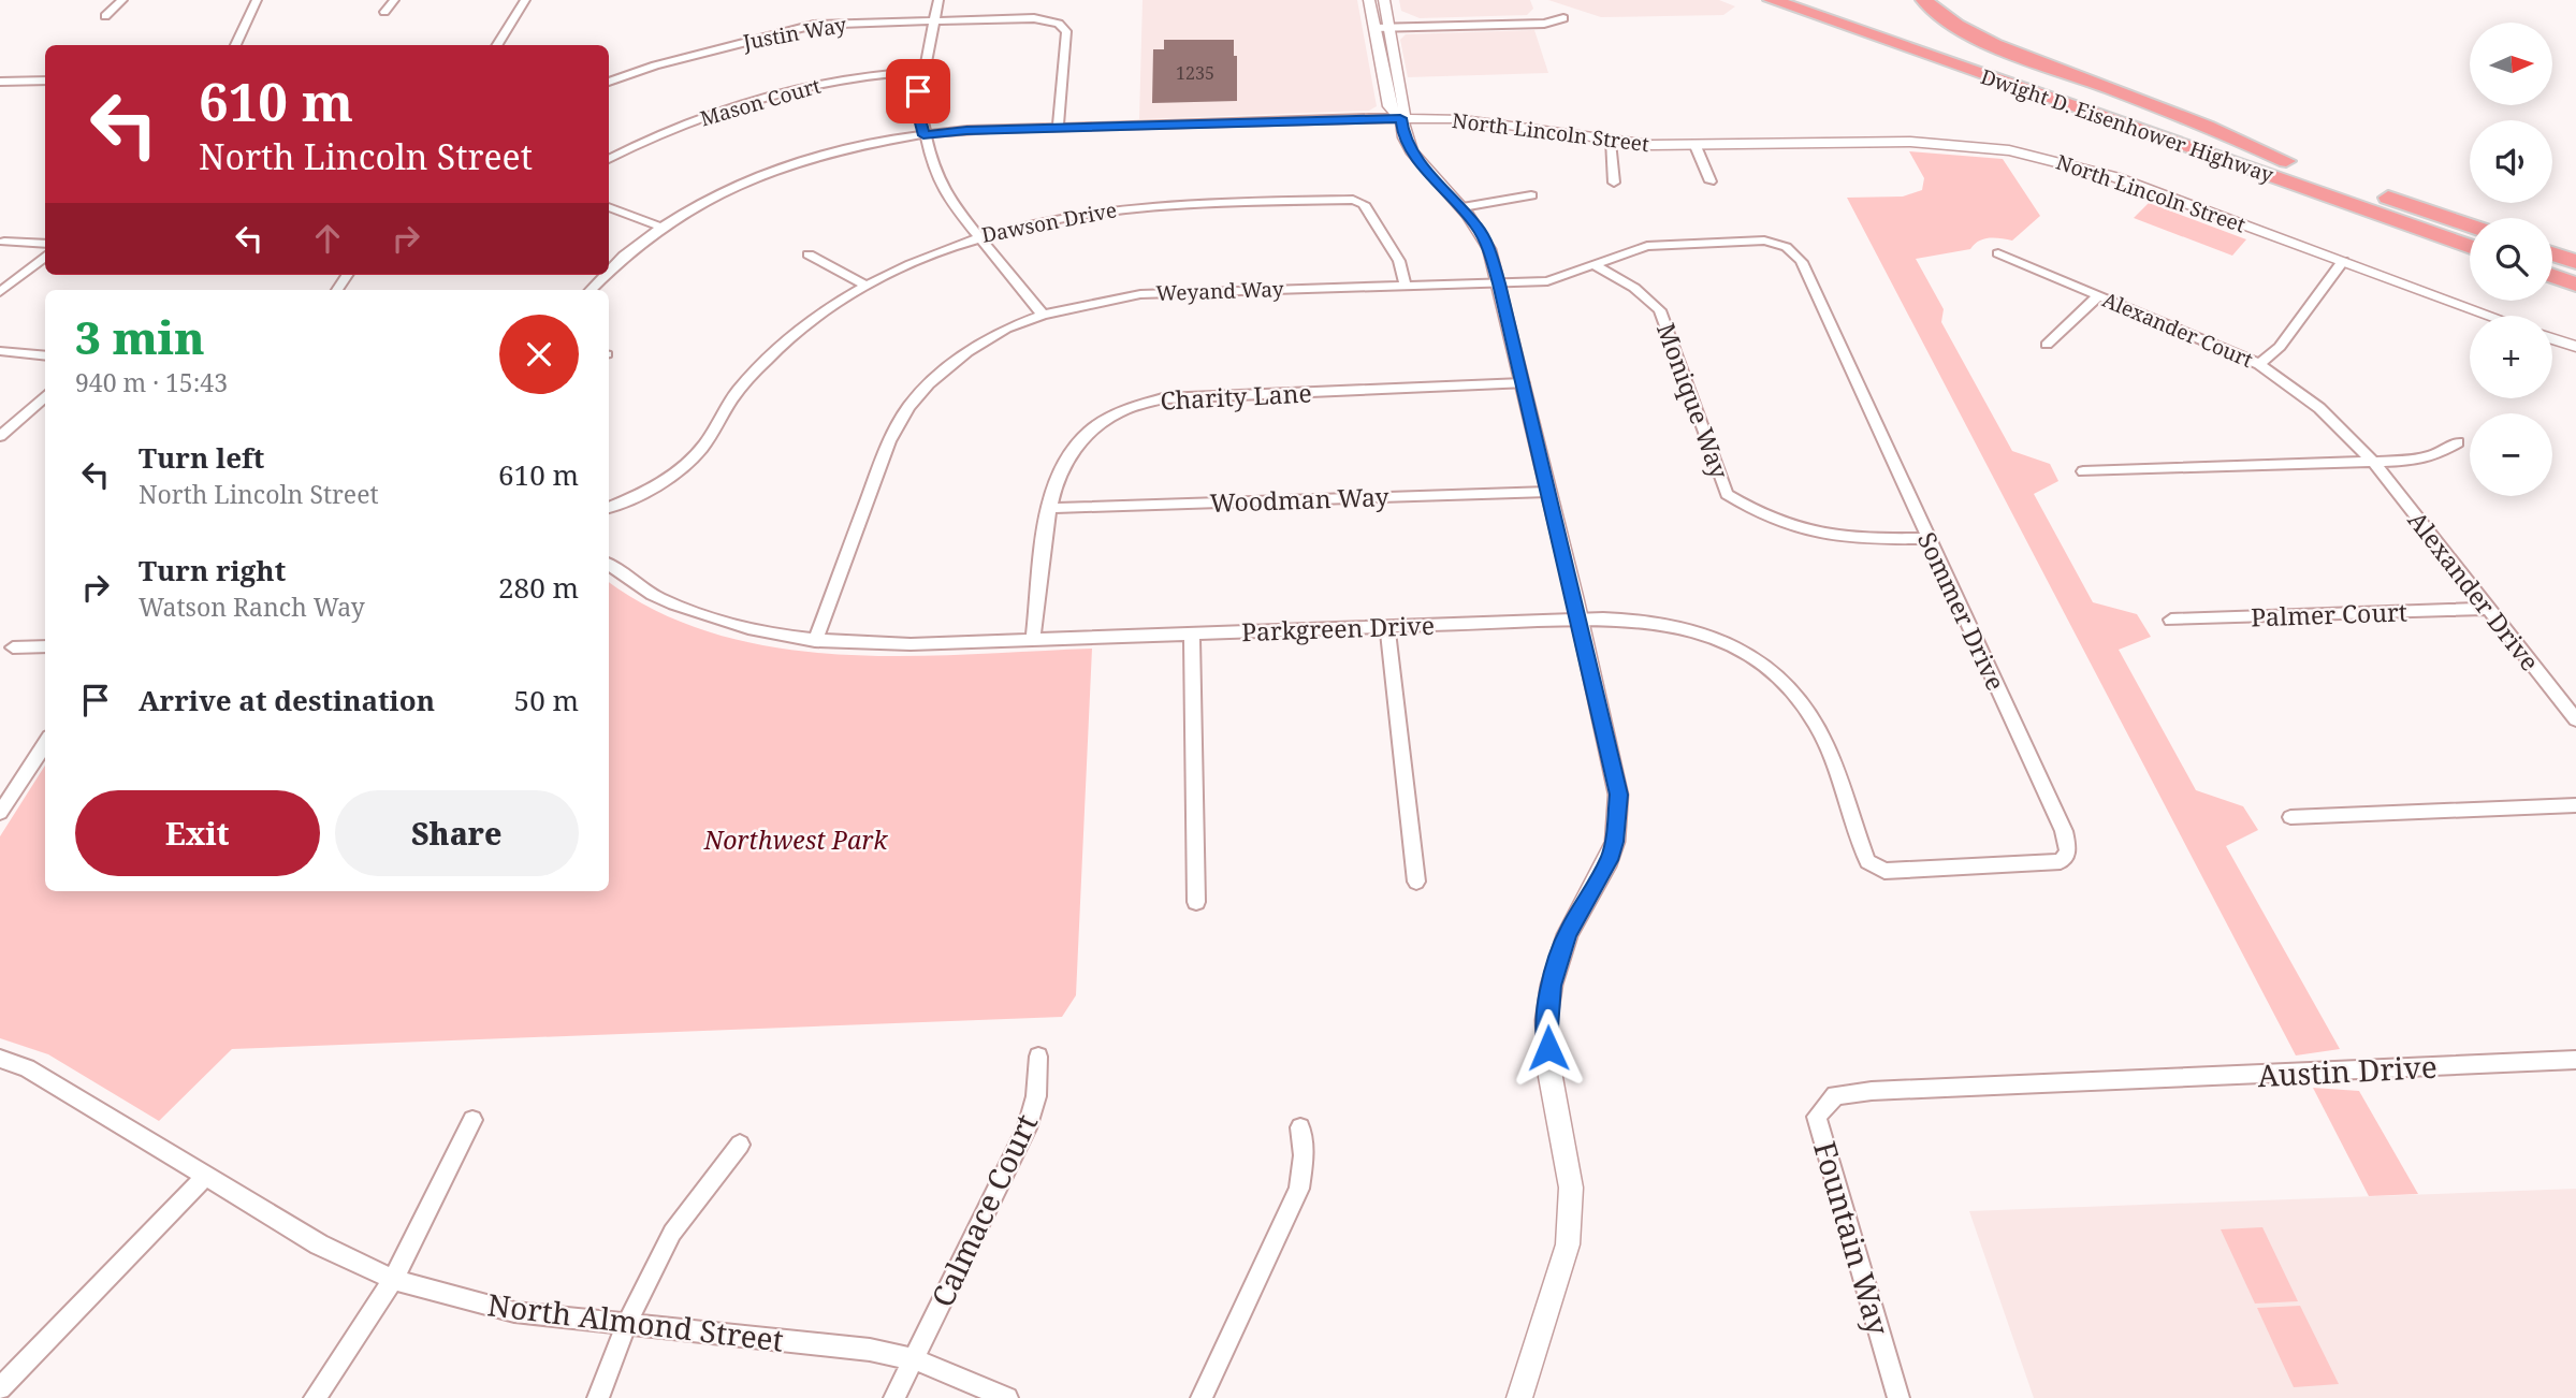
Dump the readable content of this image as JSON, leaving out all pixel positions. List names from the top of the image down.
{
  "streets": {
    "highway": ["Dwight D. Eisenhower Highway"],
    "street": [
      "Justin Way",
      "Mason Court",
      "North Lincoln Street",
      "Dawson Drive",
      "Weyand Way",
      "Alexander Court",
      "Charity Lane",
      "Monique Way",
      "Woodman Way",
      "Alexander Drive",
      "Sommer Drive",
      "Palmer Court",
      "Parkgreen Drive",
      "Austin Drive",
      "Calmace Court",
      "Fountain Way",
      "North Almond Street"
    ]
  },
  "crossings": [
    ["Justin Way", "North Lincoln Street"],
    ["Dawson Drive", "Weyand Way"],
    ["Weyand Way", "Monique Way"],
    ["Weyand Way", "Sommer Drive"],
    ["Weyand Way", "Parkgreen Drive"],
    ["Alexander Court", "Alexander Drive"],
    ["Charity Lane", "Woodman Way"],
    ["Charity Lane", "Parkgreen Drive"],
    ["Monique Way", "Sommer Drive"],
    ["Alexander Drive", "Palmer Court"],
    ["Sommer Drive", "Parkgreen Drive"],
    ["Austin Drive", "Fountain Way"],
    ["Calmace Court", "North Almond Street"]
  ],
  "parks": ["Northwest Park"],
  "house_numbers": ["1235"],
  "north": "right",
  "page": {
    "map_buttons": ["+", "−"],
    "turn": ["610 m", "North Lincoln Street"],
    "heading": ["3 min", "940 m · 15:43"],
    "list": [
      {
        "name": "Turn left",
        "note": "North Lincoln Street",
        "value": "610 m"
      },
      {
        "name": "Turn right",
        "note": "Watson Ranch Way",
        "value": "280 m"
      },
      {
        "name": "Arrive at destination",
        "value": "50 m"
      }
    ],
    "buttons": ["Exit", "Share"]
  }
}
